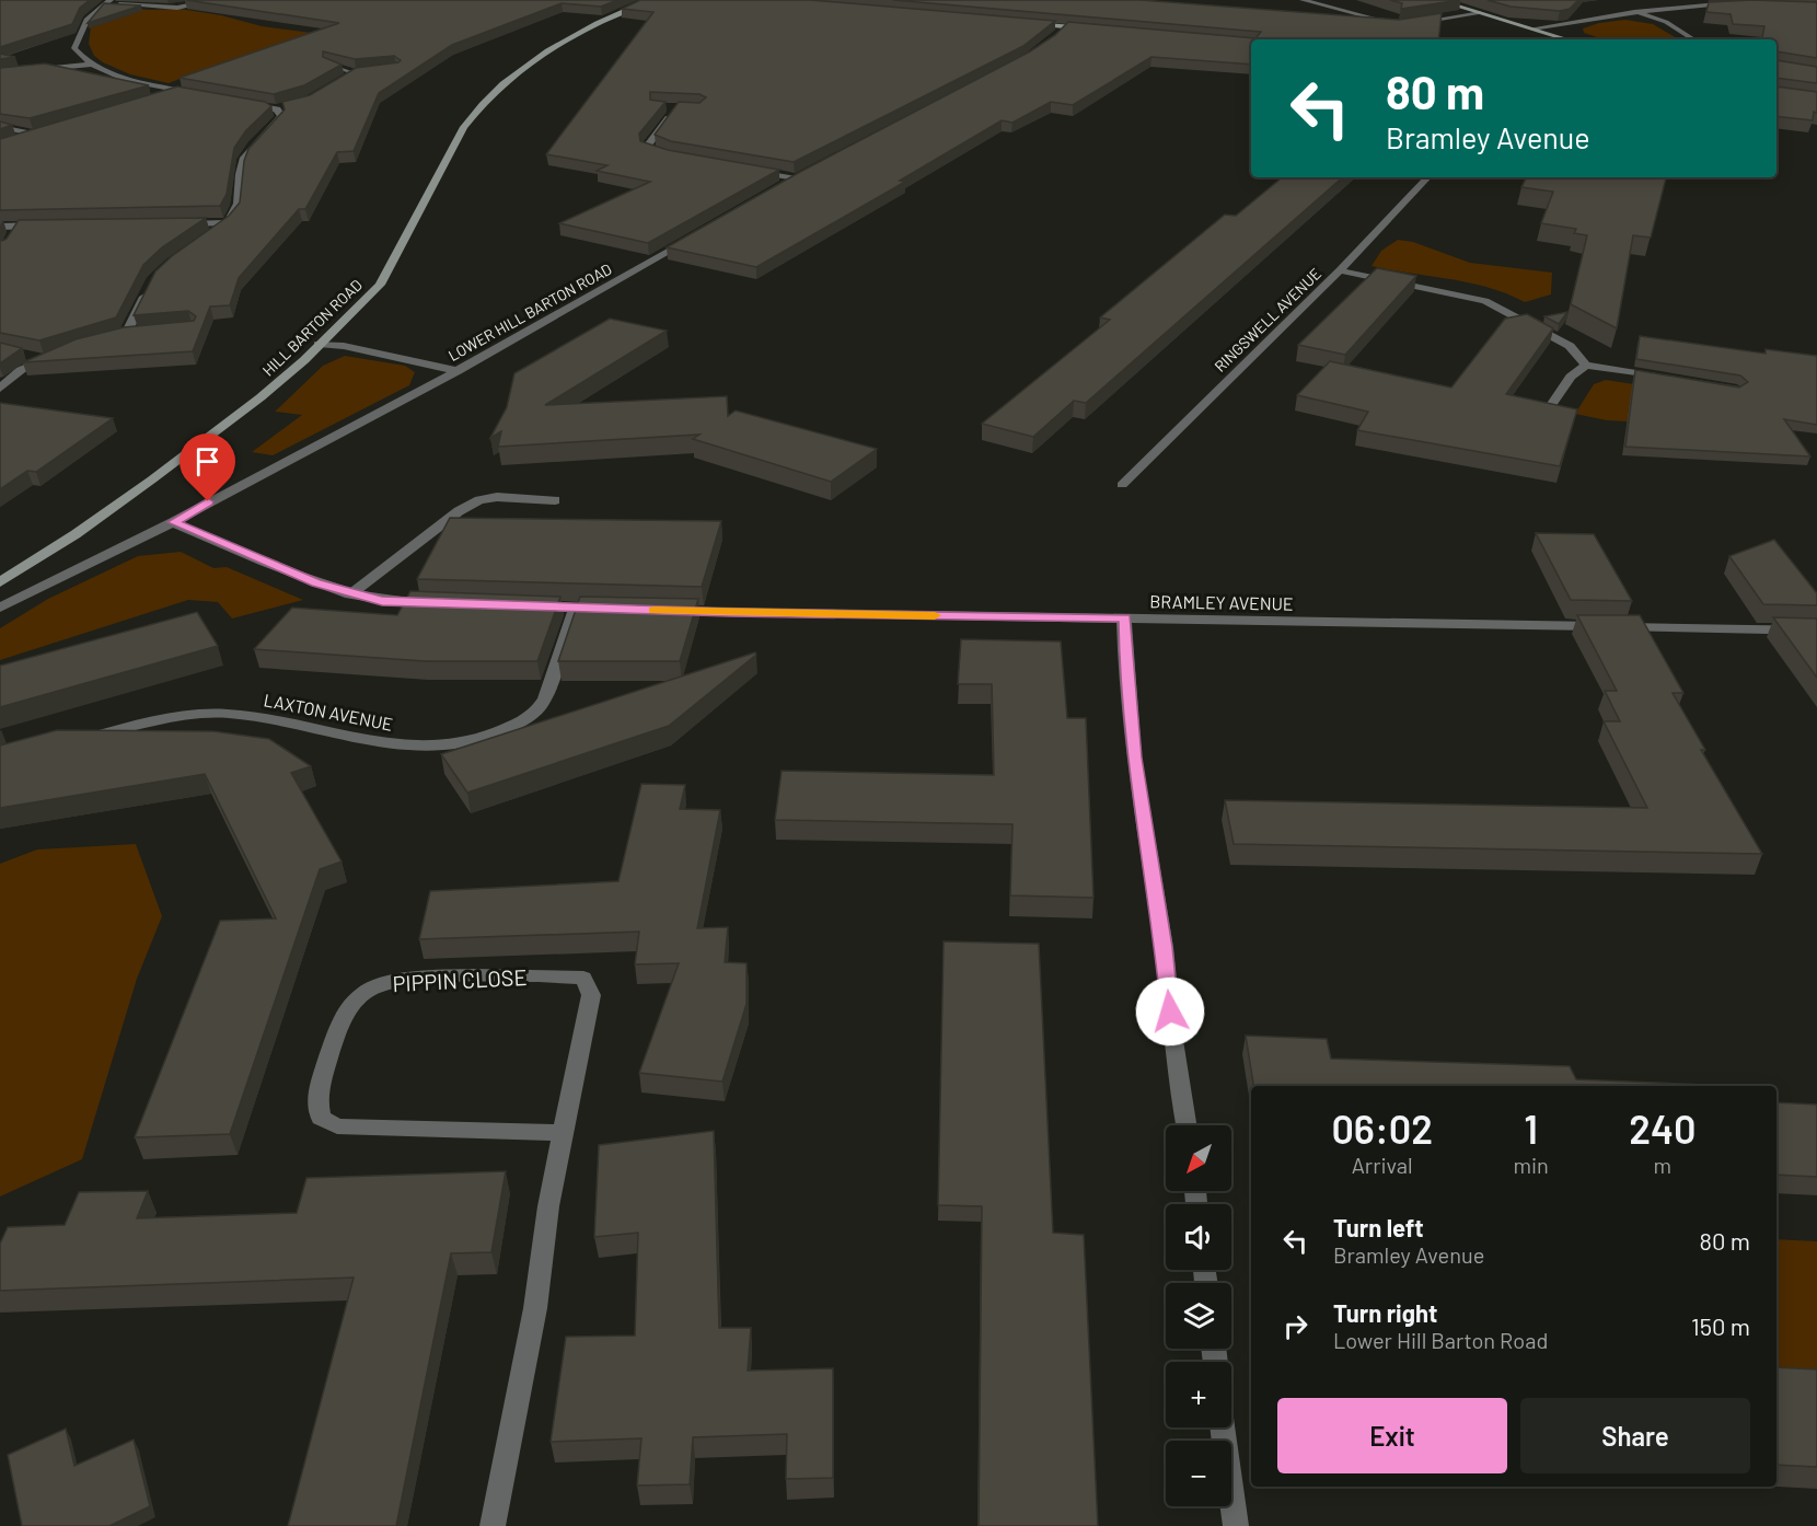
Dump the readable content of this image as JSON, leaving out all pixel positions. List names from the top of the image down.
{
  "streets": {
    "main road": ["HILL BARTON ROAD"],
    "street": [
      "LOWER HILL BARTON ROAD",
      "RINGSWELL AVENUE",
      "BRAMLEY AVENUE",
      "LAXTON AVENUE",
      "PIPPIN CLOSE"
    ]
  },
  "north": "bottom left",
  "page": {
    "turn": ["80 m", "Bramley Avenue"],
    "eta": [
      "06:02",
      "Arrival",
      "1",
      "min",
      "240",
      "m"
    ],
    "map_buttons": ["+", "−"],
    "list": [
      {
        "name": "Turn left",
        "note": "Bramley Avenue",
        "value": "80 m"
      },
      {
        "name": "Turn right",
        "note": "Lower Hill Barton Road",
        "value": "150 m"
      }
    ],
    "buttons": ["Exit", "Share"]
  }
}
